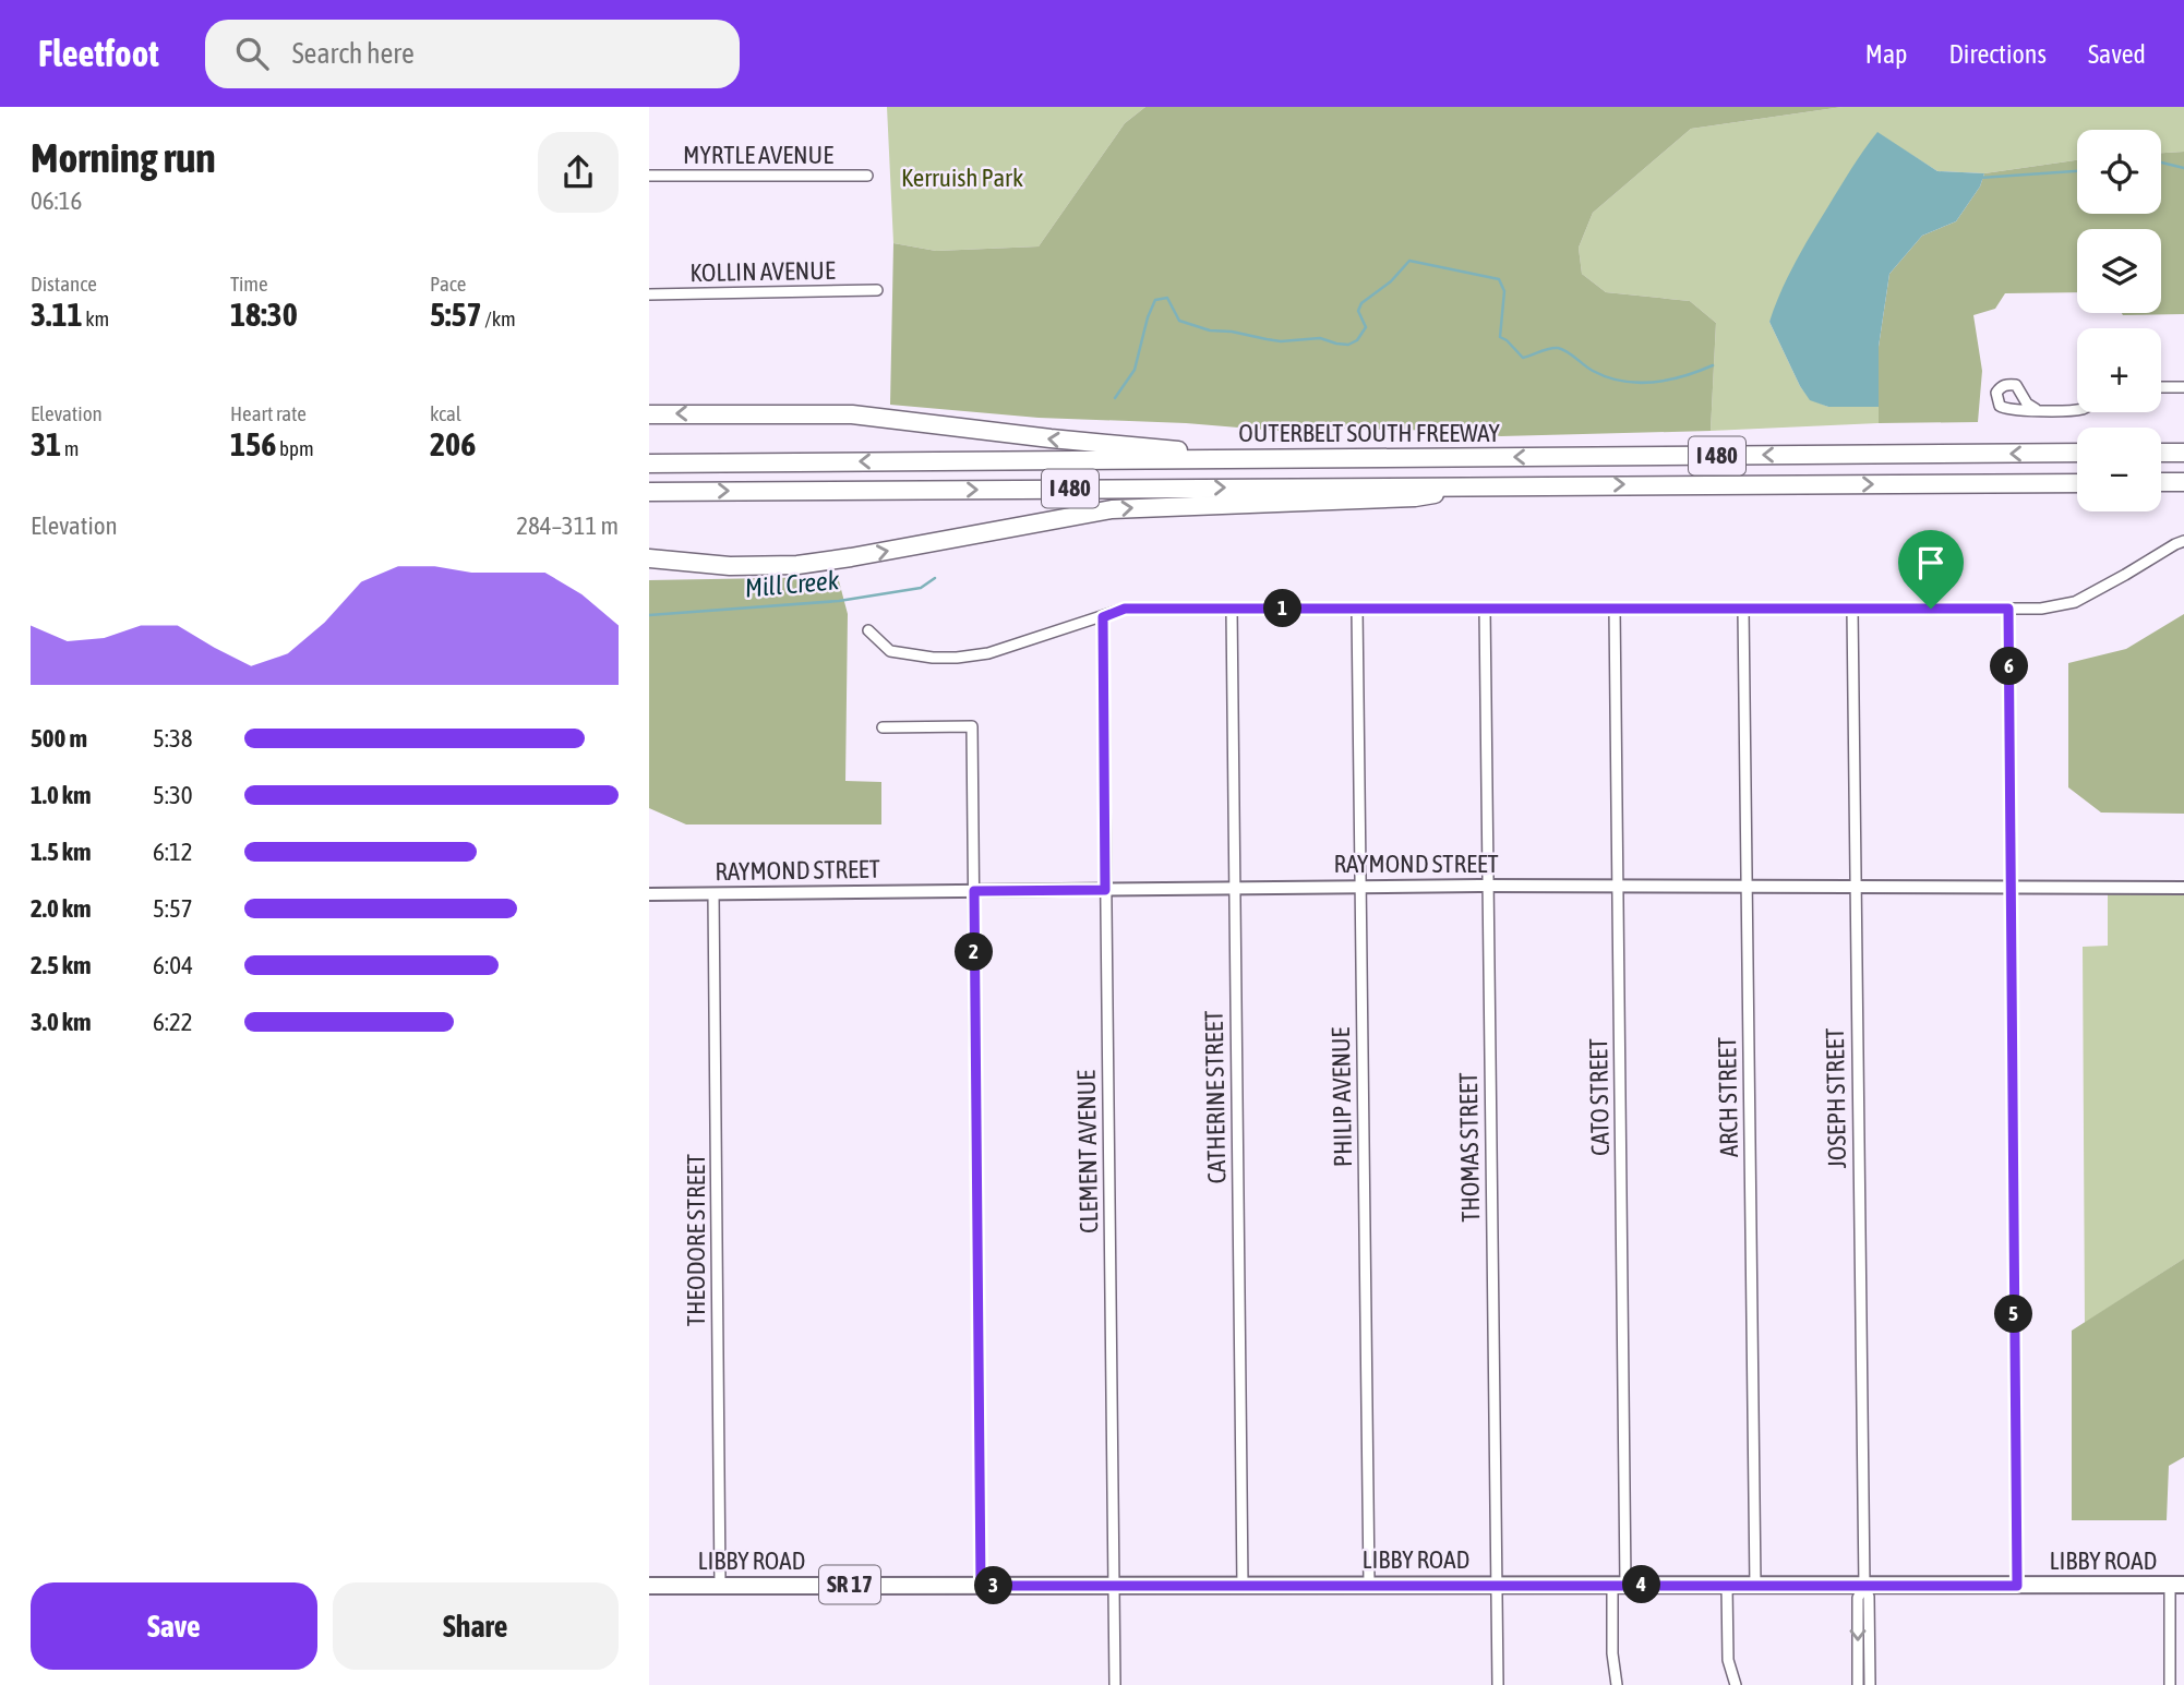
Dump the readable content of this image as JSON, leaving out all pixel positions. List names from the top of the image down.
{
  "streets": {
    "highway": ["OUTERBELT SOUTH FREEWAY", "I 480"],
    "main road": ["LIBBY ROAD", "SR 17"],
    "street": [
      "MYRTLE AVENUE",
      "KOLLIN AVENUE",
      "RAYMOND STREET",
      "CATHERINE STREET",
      "PHILIP AVENUE",
      "CATO STREET",
      "ARCH STREET",
      "JOSEPH STREET",
      "THOMAS STREET",
      "CLEMENT AVENUE",
      "THEODORE STREET"
    ]
  },
  "crossings": [
    ["RAYMOND STREET", "CATHERINE STREET"],
    ["RAYMOND STREET", "PHILIP AVENUE"],
    ["RAYMOND STREET", "CATO STREET"],
    ["RAYMOND STREET", "ARCH STREET"],
    ["RAYMOND STREET", "JOSEPH STREET"],
    ["RAYMOND STREET", "THOMAS STREET"],
    ["RAYMOND STREET", "CLEMENT AVENUE"],
    ["RAYMOND STREET", "THEODORE STREET"],
    ["CATHERINE STREET", "LIBBY ROAD"],
    ["PHILIP AVENUE", "LIBBY ROAD"],
    ["CATO STREET", "LIBBY ROAD"],
    ["ARCH STREET", "LIBBY ROAD"],
    ["JOSEPH STREET", "LIBBY ROAD"],
    ["THOMAS STREET", "LIBBY ROAD"],
    ["CLEMENT AVENUE", "LIBBY ROAD"],
    ["THEODORE STREET", "LIBBY ROAD"]
  ],
  "water": ["Mill Creek"],
  "parks": ["Kerruish Park"],
  "page": {
    "header": "Fleetfoot",
    "search": "Search here",
    "nav": ["Map", "Directions", "Saved"],
    "heading": ["Morning run", "06:16"],
    "map_buttons": ["+", "−"],
    "stats": [
      ["Distance", "3.11 km"],
      ["Time", "18:30"],
      ["Pace", "5:57 /km"],
      ["Elevation", "31 m"],
      ["Heart rate", "156 bpm"],
      ["kcal", "206"]
    ],
    "chart": ["Elevation", "284–311 m"],
    "pins": [
      "1",
      "6",
      "2",
      "5",
      "4",
      "3"
    ],
    "list": [
      {
        "name": "500 m",
        "note": "5:38"
      },
      {
        "name": "1.0 km",
        "note": "5:30"
      },
      {
        "name": "1.5 km",
        "note": "6:12"
      },
      {
        "name": "2.0 km",
        "note": "5:57"
      },
      {
        "name": "2.5 km",
        "note": "6:04"
      },
      {
        "name": "3.0 km",
        "note": "6:22"
      }
    ],
    "buttons": ["Save", "Share"]
  }
}
